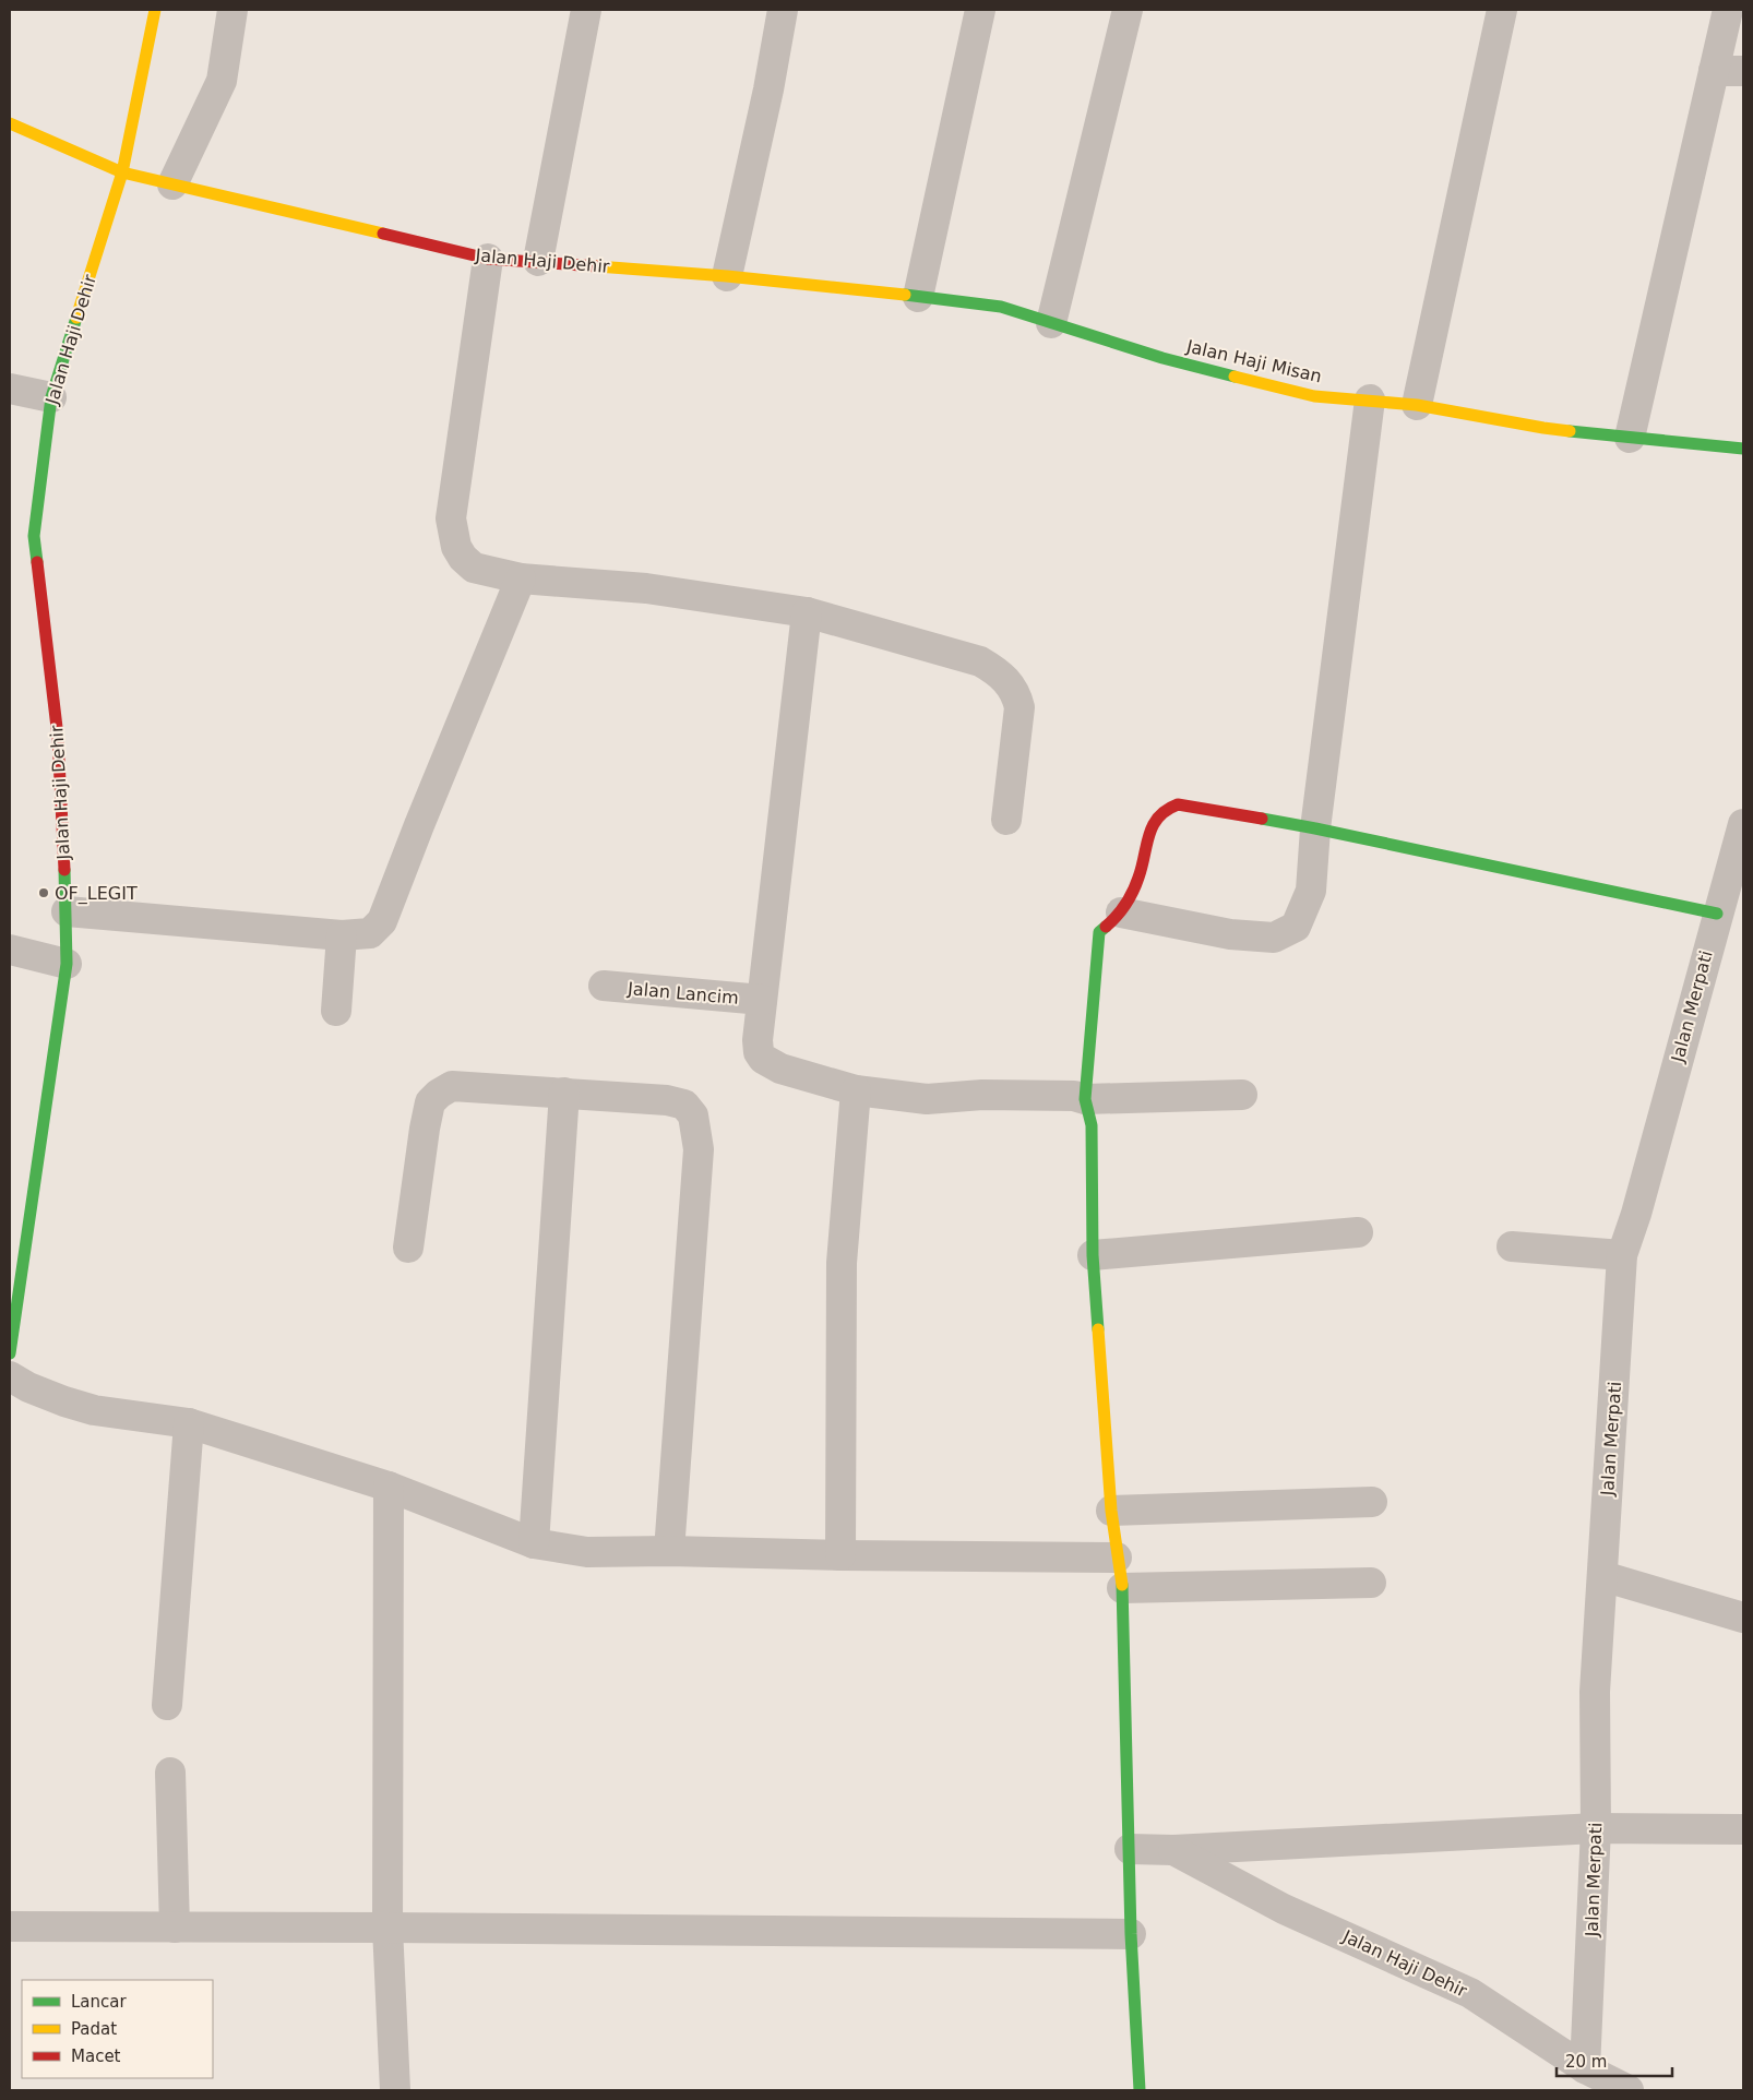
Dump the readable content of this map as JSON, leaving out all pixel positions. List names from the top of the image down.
{
  "streets": {
    "street": [
      "Jalan Haji Dehir",
      "Jalan Haji Misan",
      "Jalan Lancim",
      "Jalan Merpati"
    ]
  },
  "crossings": [
    ["Jalan Haji Dehir", "Jalan Haji Misan"],
    ["Jalan Haji Dehir", "Jalan Merpati"]
  ],
  "places": ["OF_LEGIT"],
  "legend": ["Lancar", "Padat", "Macet"],
  "scale_bar": "20 m"
}
